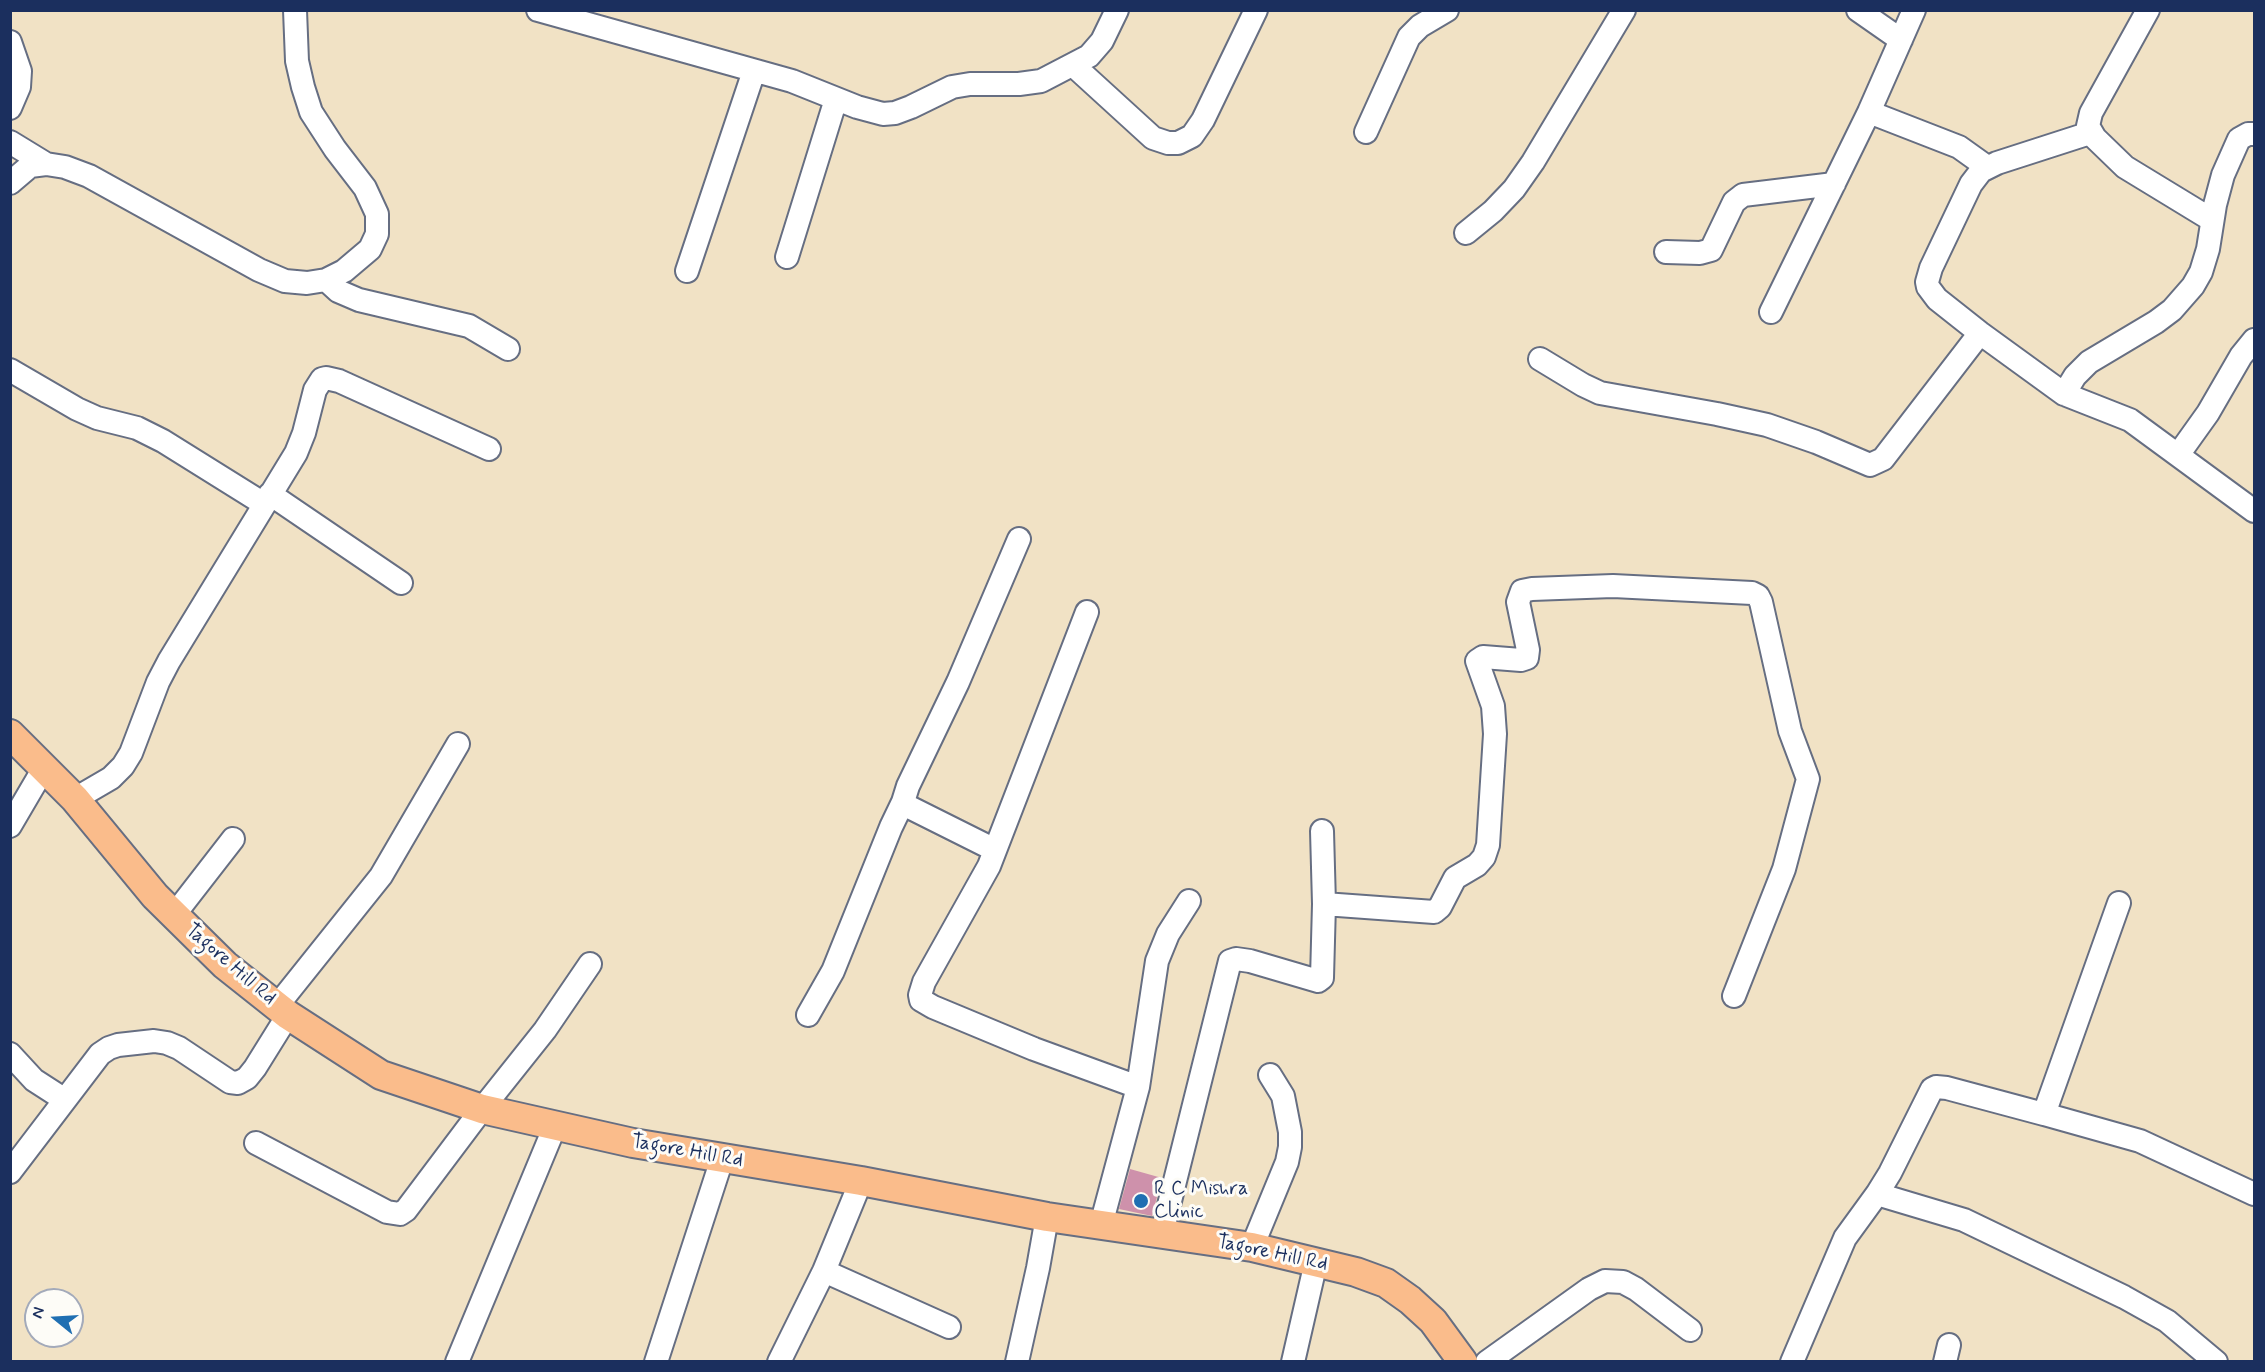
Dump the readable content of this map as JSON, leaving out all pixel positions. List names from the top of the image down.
{
  "streets": {
    "main road": ["Tagore Hill Rd"]
  },
  "places": ["R C Mishra Clinic"],
  "north": "left"
}
